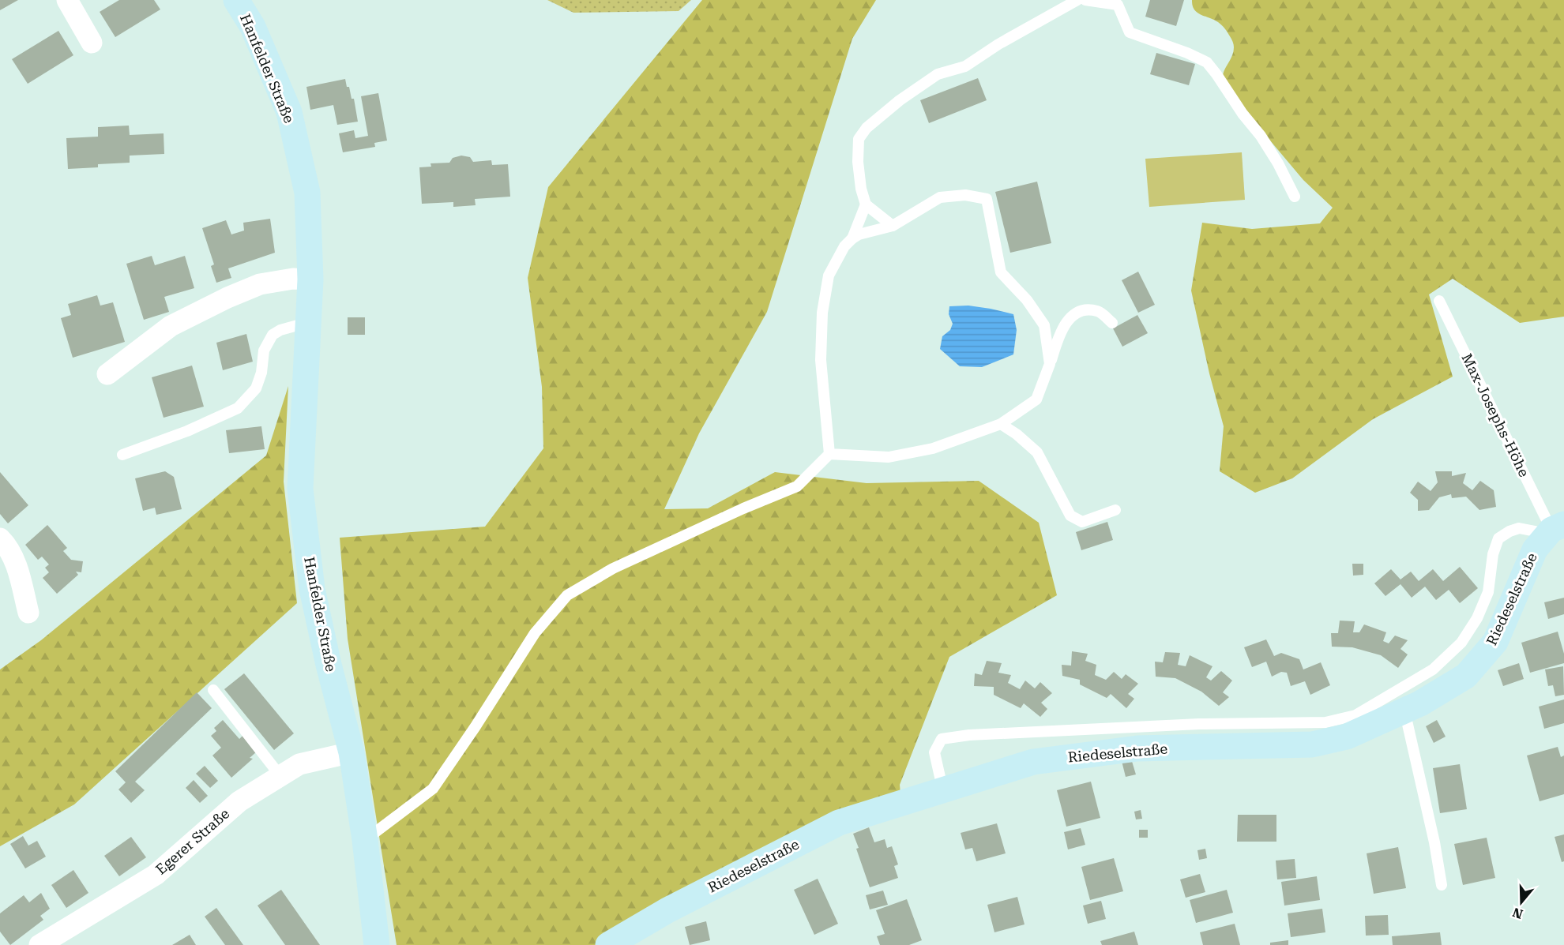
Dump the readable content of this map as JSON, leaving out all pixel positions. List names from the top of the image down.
{
  "streets": {
    "street": ["Hanfelder Straße", "Riedeselstraße", "Egerer Straße"],
    "lane": ["Max-Josephs-Höhe"]
  },
  "crossings": [
    ["Hanfelder Straße", "Egerer Straße"],
    ["Max-Josephs-Höhe", "Riedeselstraße"]
  ],
  "north": "bottom"
}
